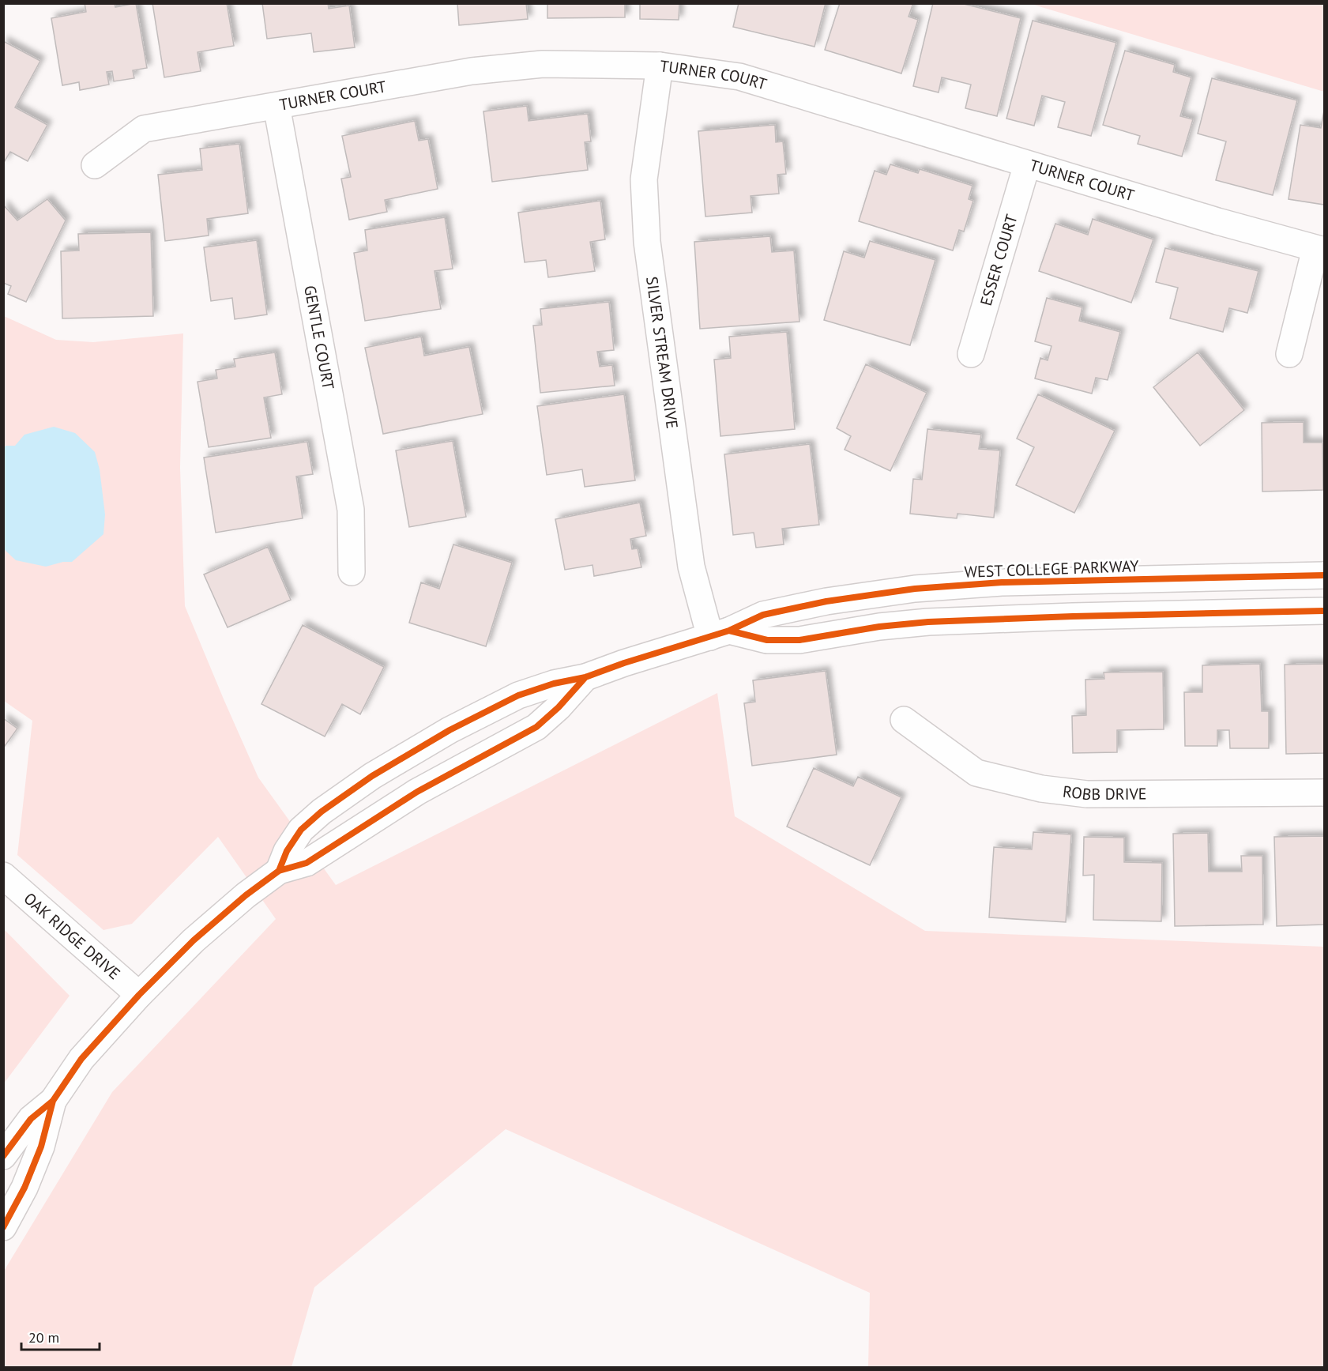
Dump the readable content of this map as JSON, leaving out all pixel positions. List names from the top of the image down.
{
  "streets": {
    "street": [
      "TURNER COURT",
      "ESSER COURT",
      "GENTLE COURT",
      "SILVER STREAM DRIVE",
      "WEST COLLEGE PARKWAY",
      "ROBB DRIVE",
      "OAK RIDGE DRIVE"
    ]
  },
  "crossings": [
    ["TURNER COURT", "ESSER COURT"],
    ["TURNER COURT", "GENTLE COURT"],
    ["TURNER COURT", "SILVER STREAM DRIVE"],
    ["SILVER STREAM DRIVE", "WEST COLLEGE PARKWAY"],
    ["WEST COLLEGE PARKWAY", "OAK RIDGE DRIVE"]
  ],
  "scale_bar": "20 m"
}
